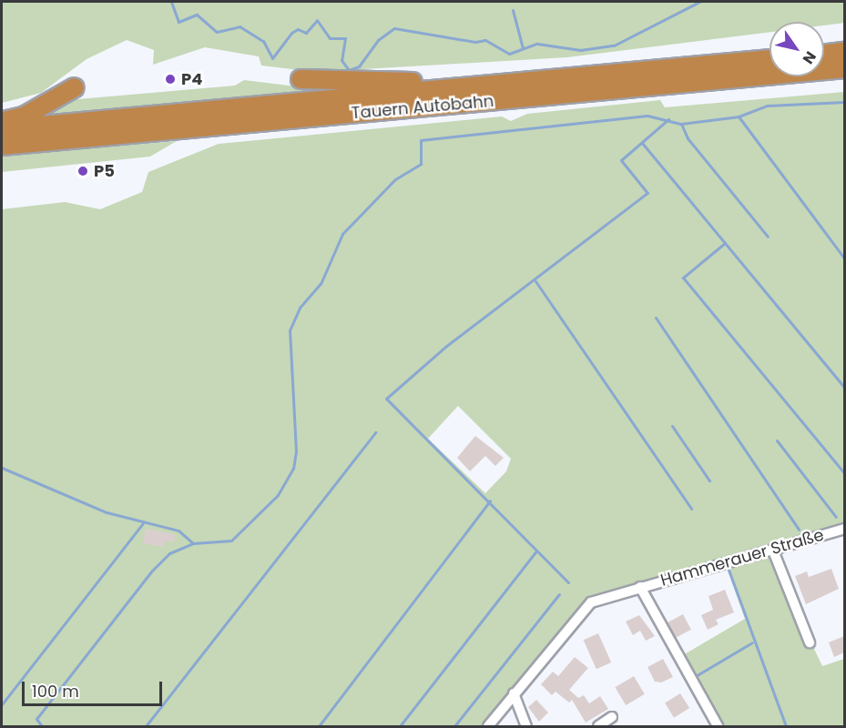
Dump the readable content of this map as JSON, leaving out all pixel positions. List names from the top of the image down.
{
  "streets": {
    "highway": ["Tauern Autobahn"],
    "street": ["Hammerauer Straße"]
  },
  "places": ["P4", "P5"],
  "scale_bar": "100 m",
  "north": "bottom right"
}
